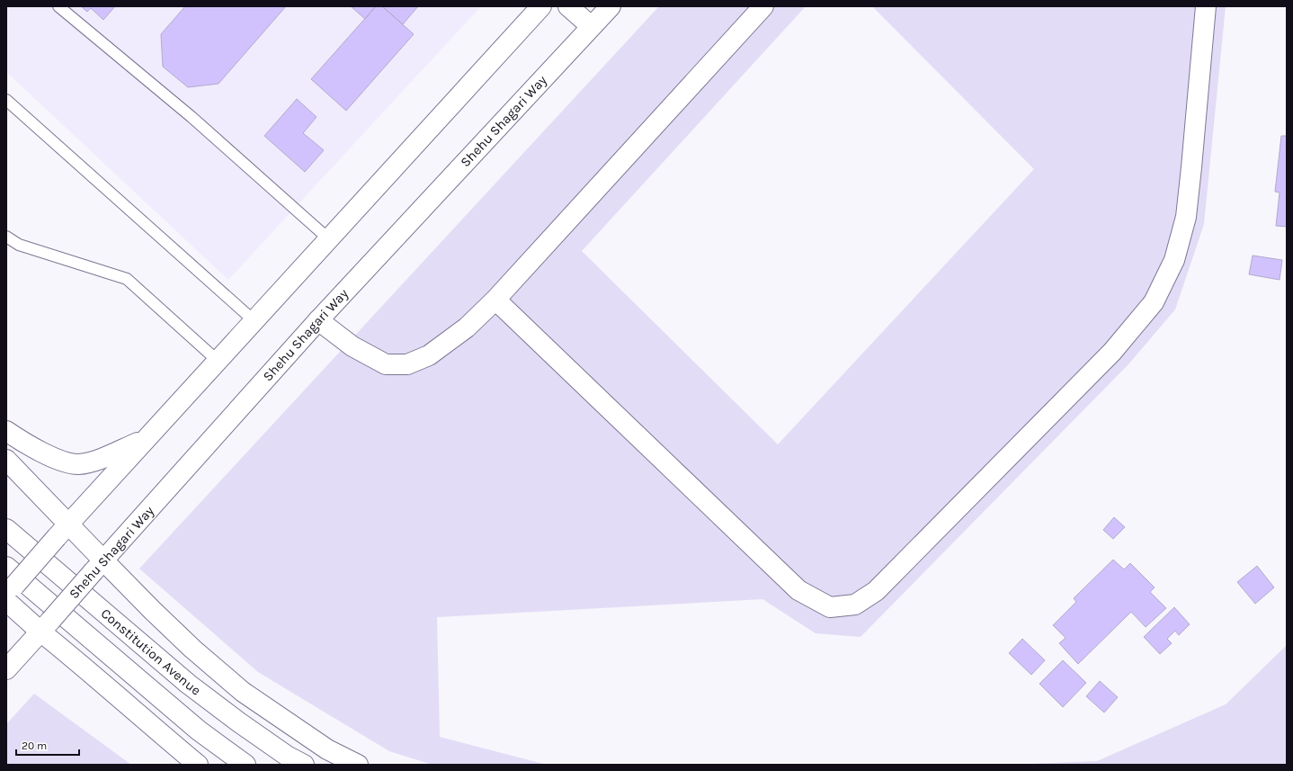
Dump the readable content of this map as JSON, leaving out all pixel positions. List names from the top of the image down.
{
  "streets": {
    "main road": ["Shehu Shagari Way", "Constitution Avenue"]
  },
  "scale_bar": "20 m"
}
